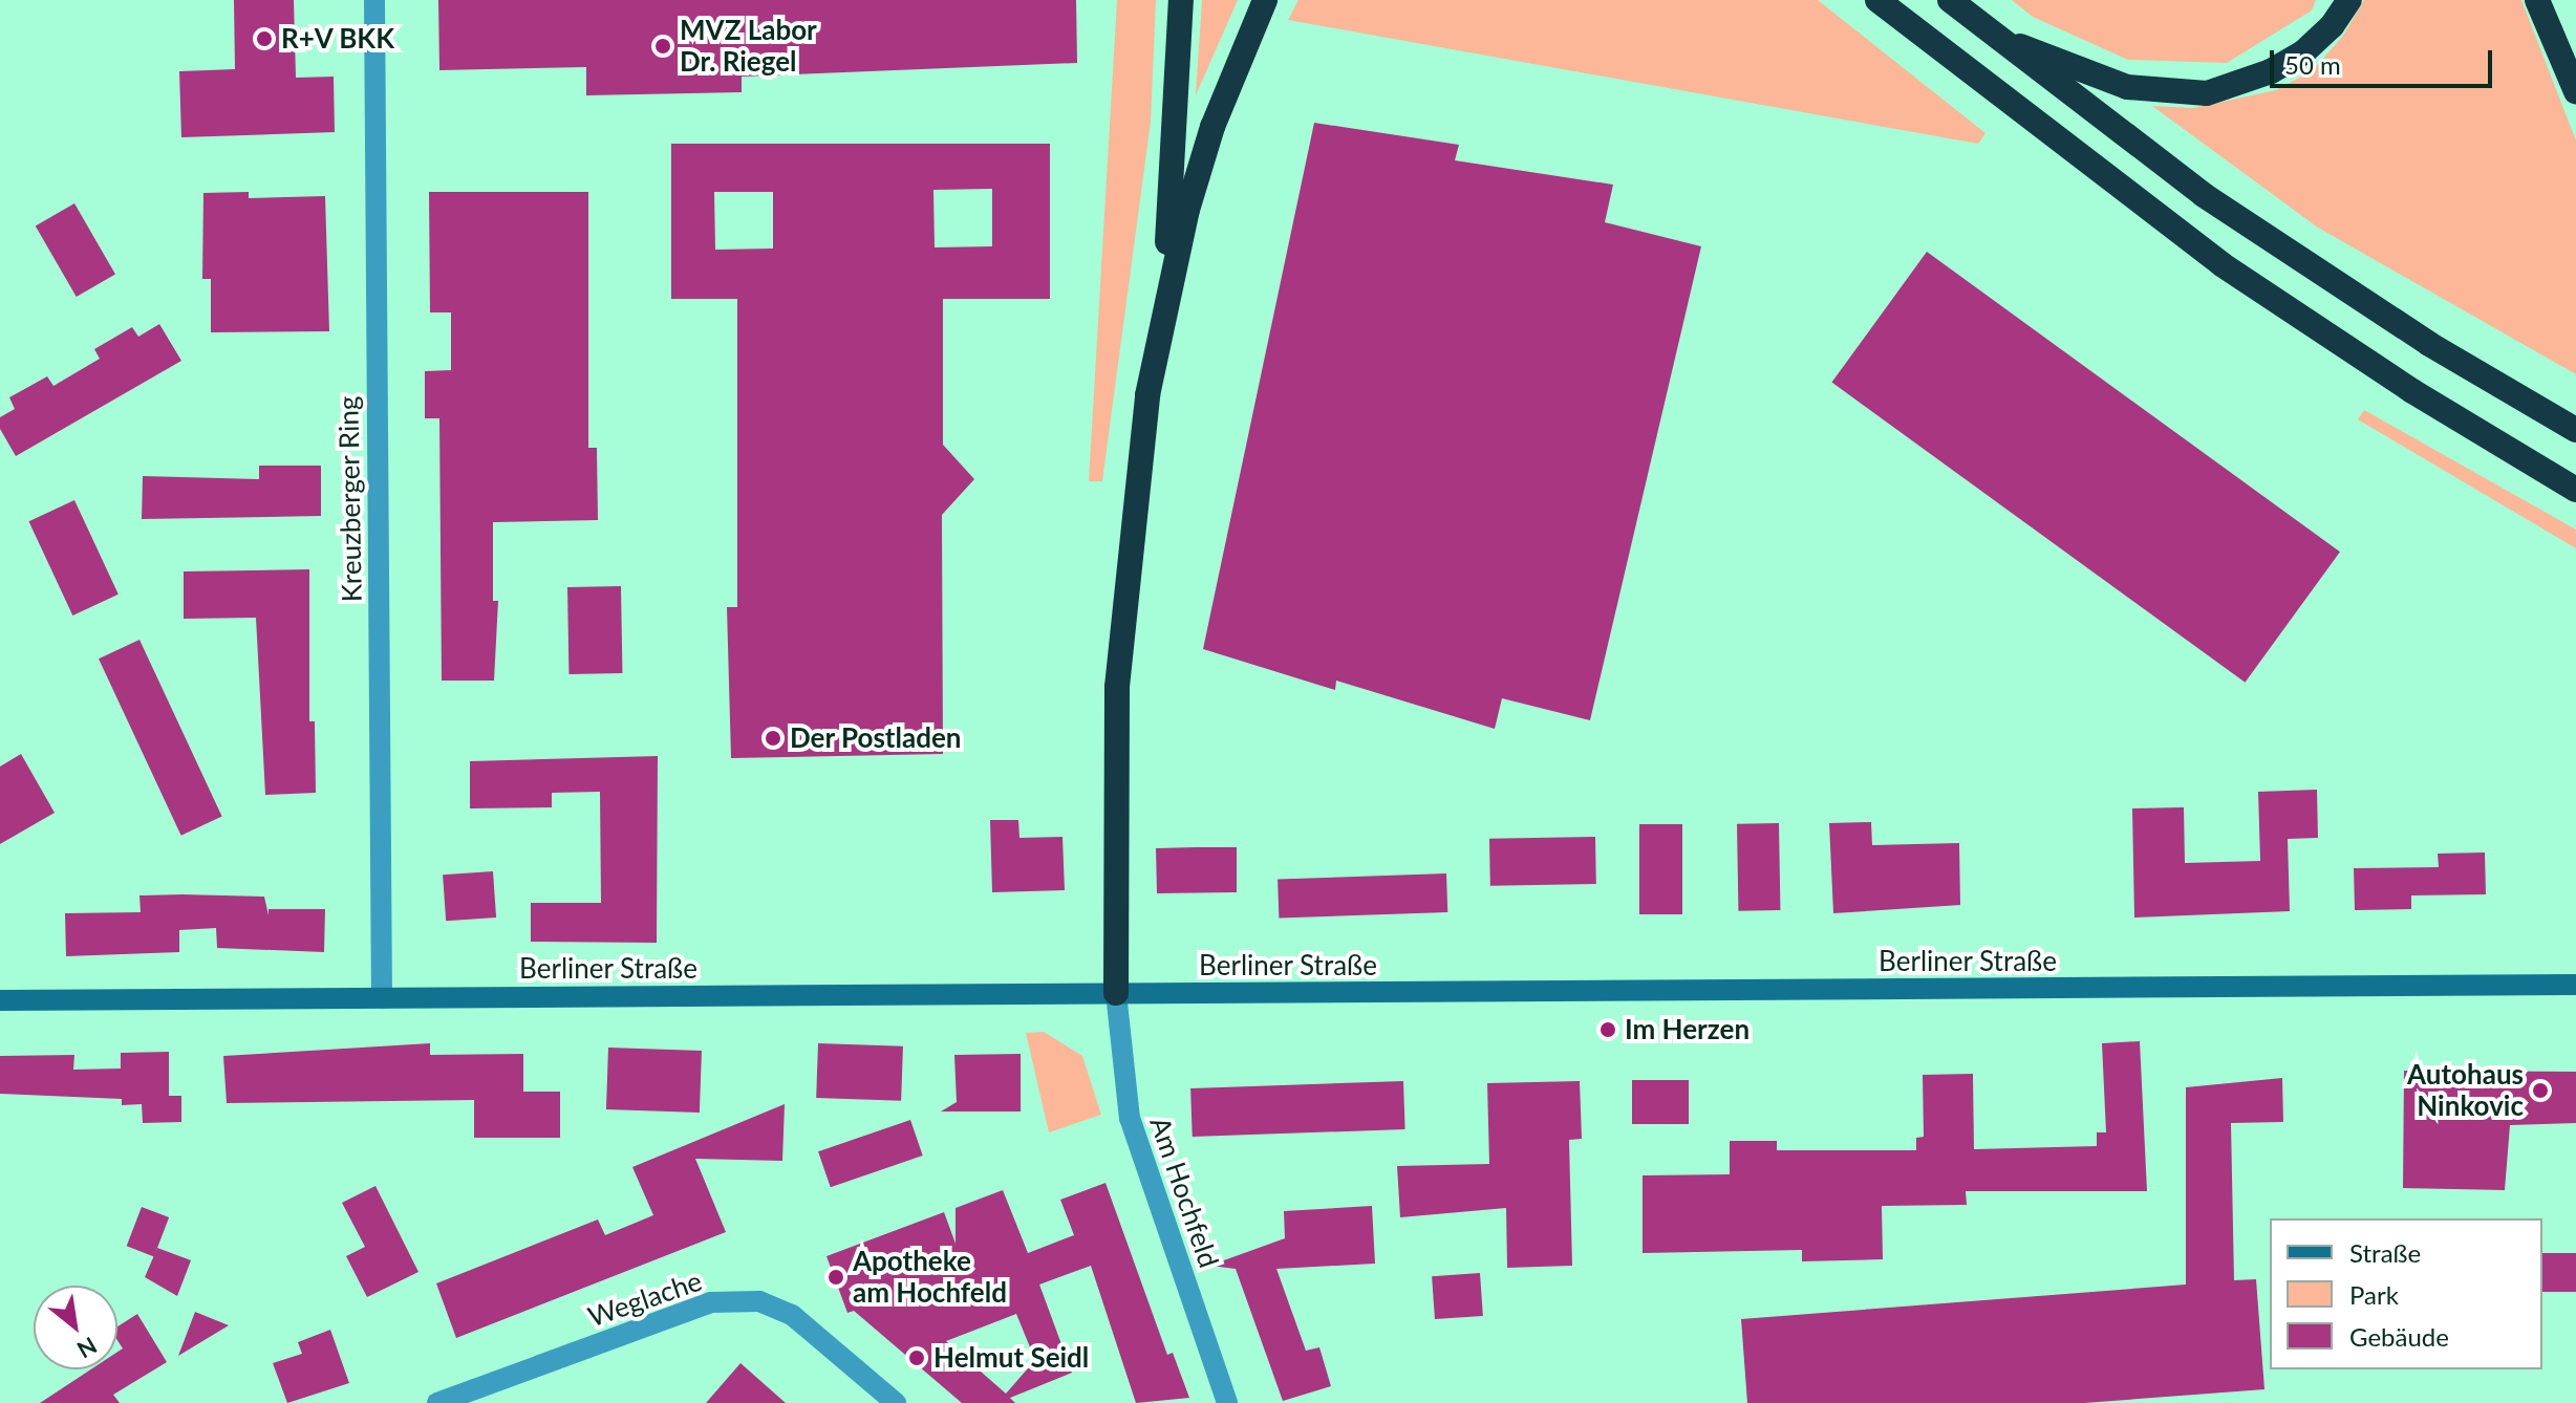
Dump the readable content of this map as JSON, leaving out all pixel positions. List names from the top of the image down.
{
  "streets": {
    "street": [
      "Kreuzberger Ring",
      "Berliner Straße",
      "Am Hochfeld",
      "Weglache"
    ]
  },
  "crossings": [
    ["Kreuzberger Ring", "Berliner Straße"],
    ["Berliner Straße", "Am Hochfeld"]
  ],
  "places": [
    "R+V BKK",
    "MVZ Labor Dr. Riegel",
    "Der Postladen",
    "Im Herzen",
    "Autohaus Ninkovic",
    "Apotheke am Hochfeld",
    "Helmut Seidl"
  ],
  "legend": ["Straße", "Park", "Gebäude"],
  "scale_bar": "50 m",
  "north": "bottom right"
}
